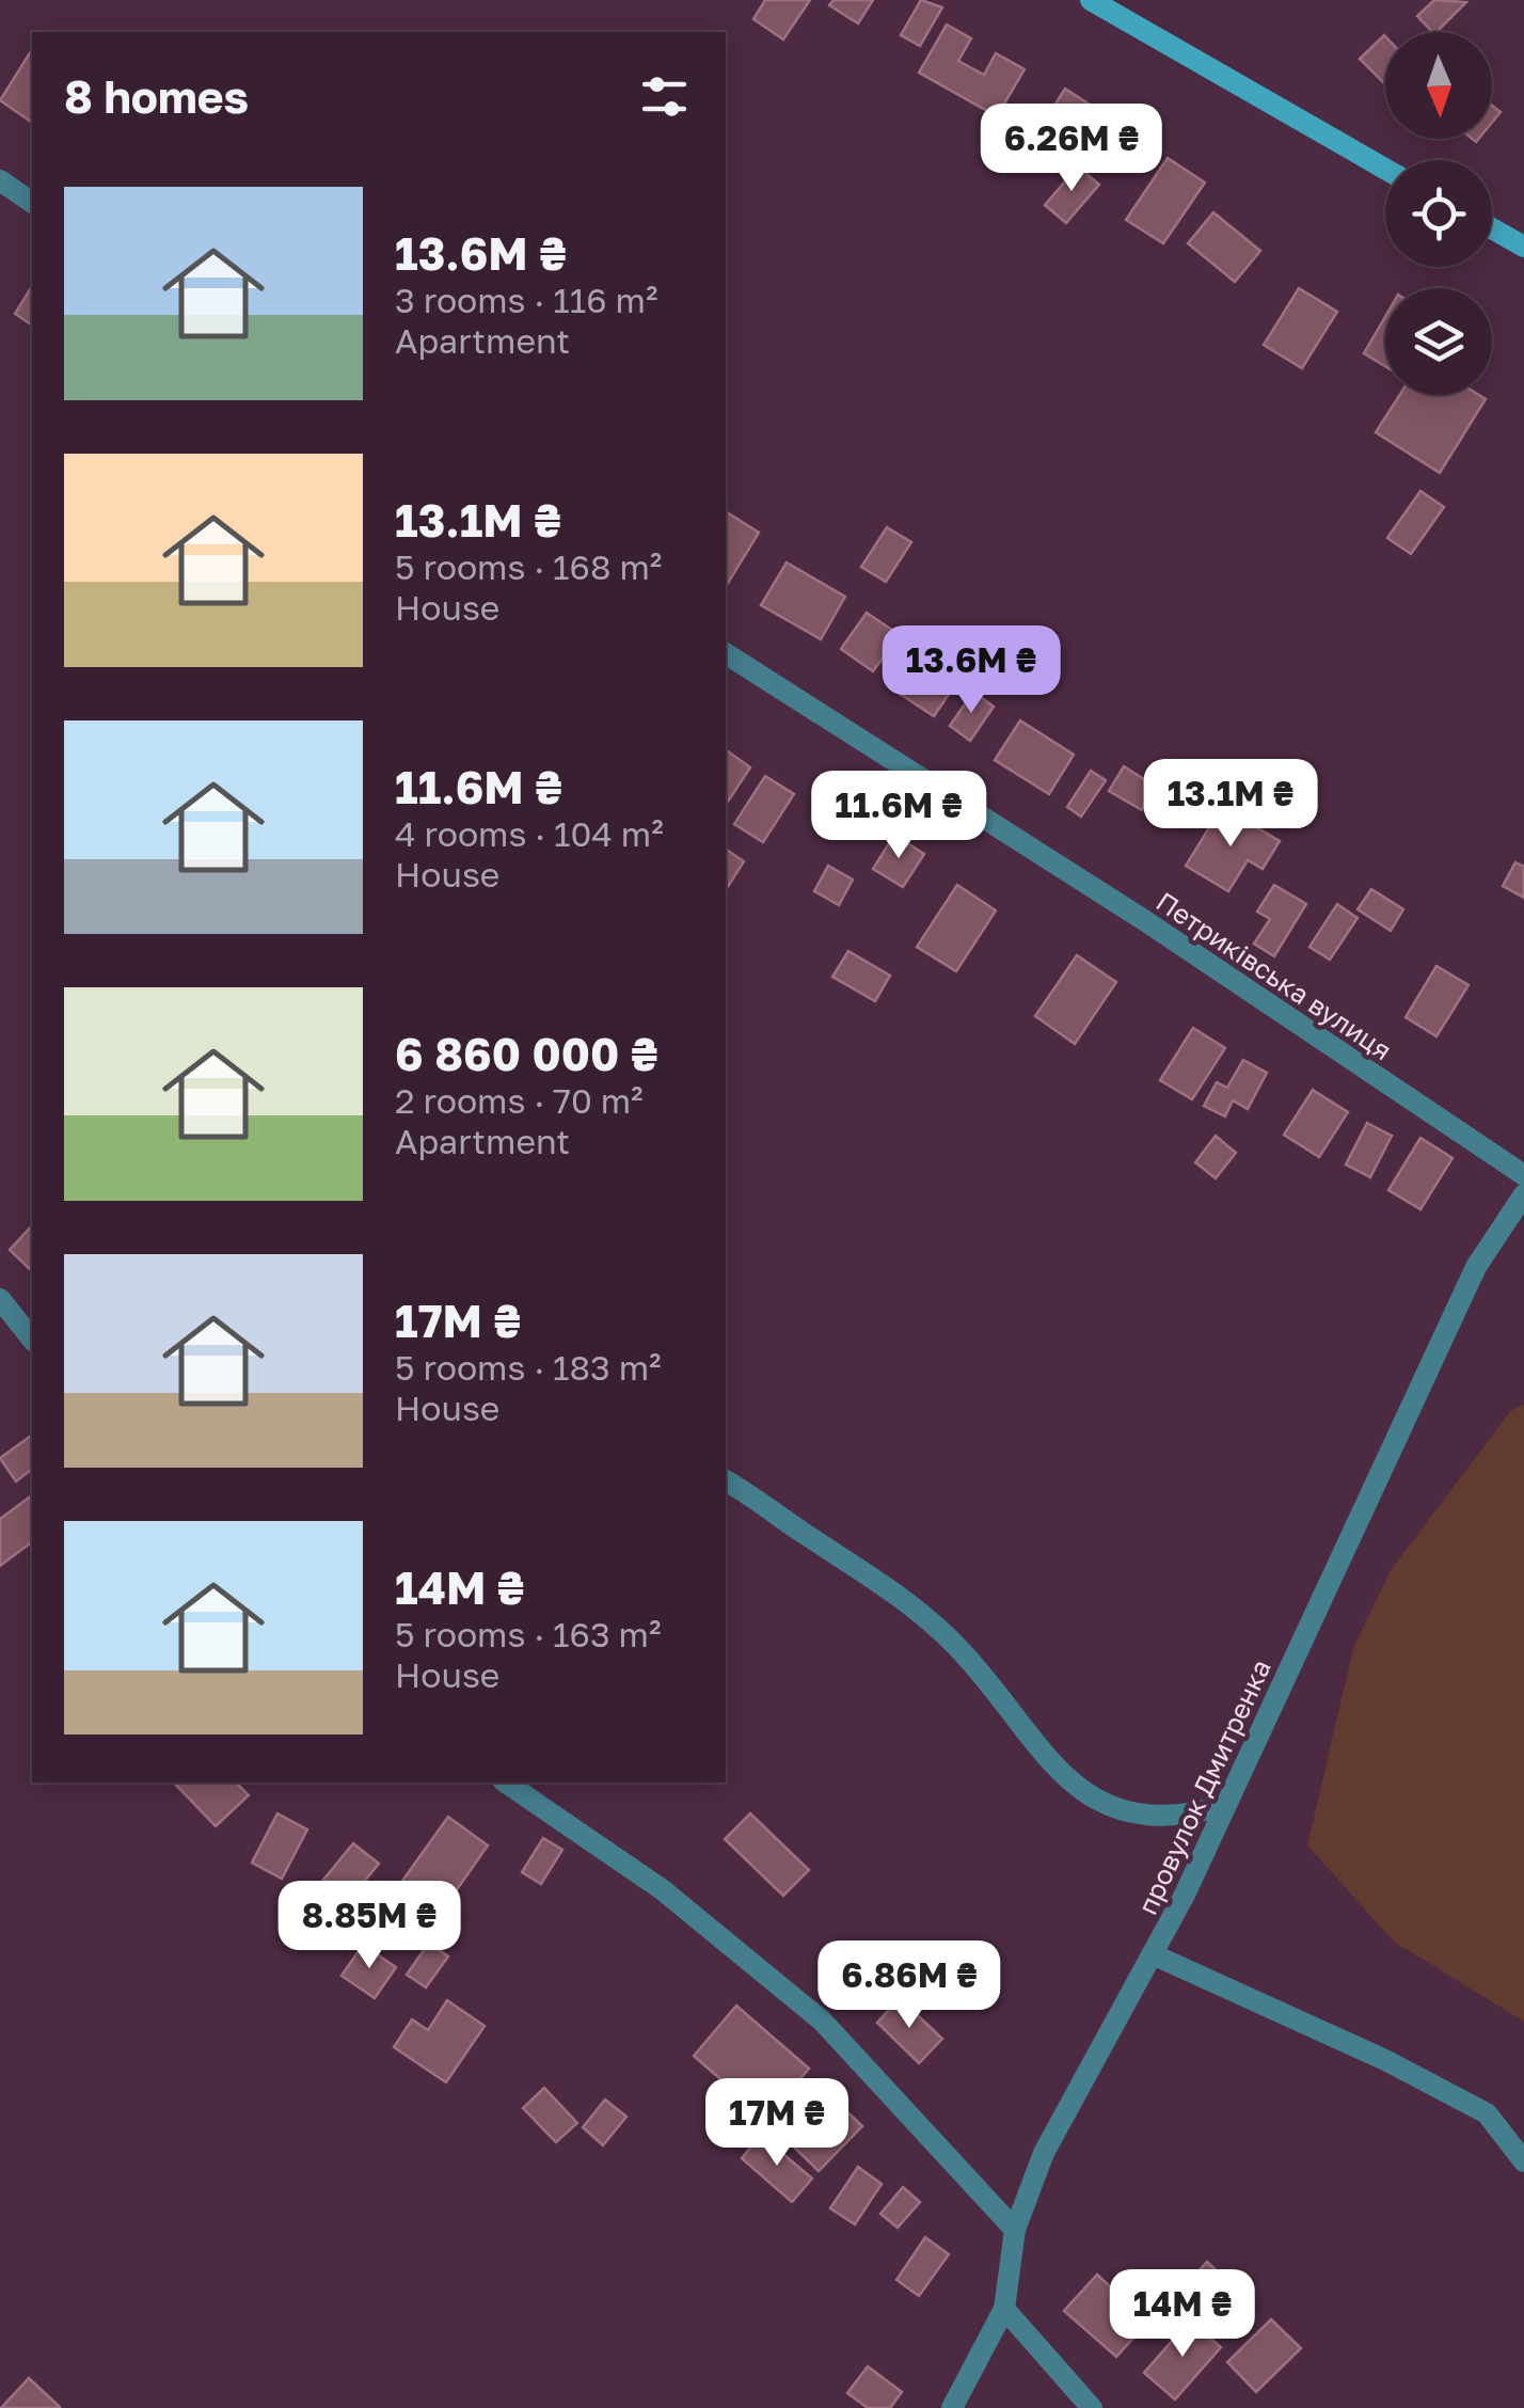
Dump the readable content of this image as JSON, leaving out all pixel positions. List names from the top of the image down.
{
  "streets": {
    "street": ["Петриківська вулиця", "провулок Дмитренка"]
  },
  "north": "bottom",
  "page": {
    "heading": "8 homes",
    "price": [
      "6.26M ₴",
      "13.6M ₴",
      "13.1M ₴",
      "11.6M ₴",
      "8.85M ₴",
      "6.86M ₴",
      "17M ₴",
      "14M ₴"
    ],
    "list": [
      {
        "name": "13.6M ₴",
        "note": "3 rooms · 116 m² · Apartment"
      },
      {
        "name": "13.1M ₴",
        "note": "5 rooms · 168 m² · House"
      },
      {
        "name": "11.6M ₴",
        "note": "4 rooms · 104 m² · House"
      },
      {
        "name": "6 860 000 ₴",
        "note": "2 rooms · 70 m² · Apartment"
      },
      {
        "name": "17M ₴",
        "note": "5 rooms · 183 m² · House"
      },
      {
        "name": "14M ₴",
        "note": "5 rooms · 163 m² · House"
      }
    ]
  }
}
